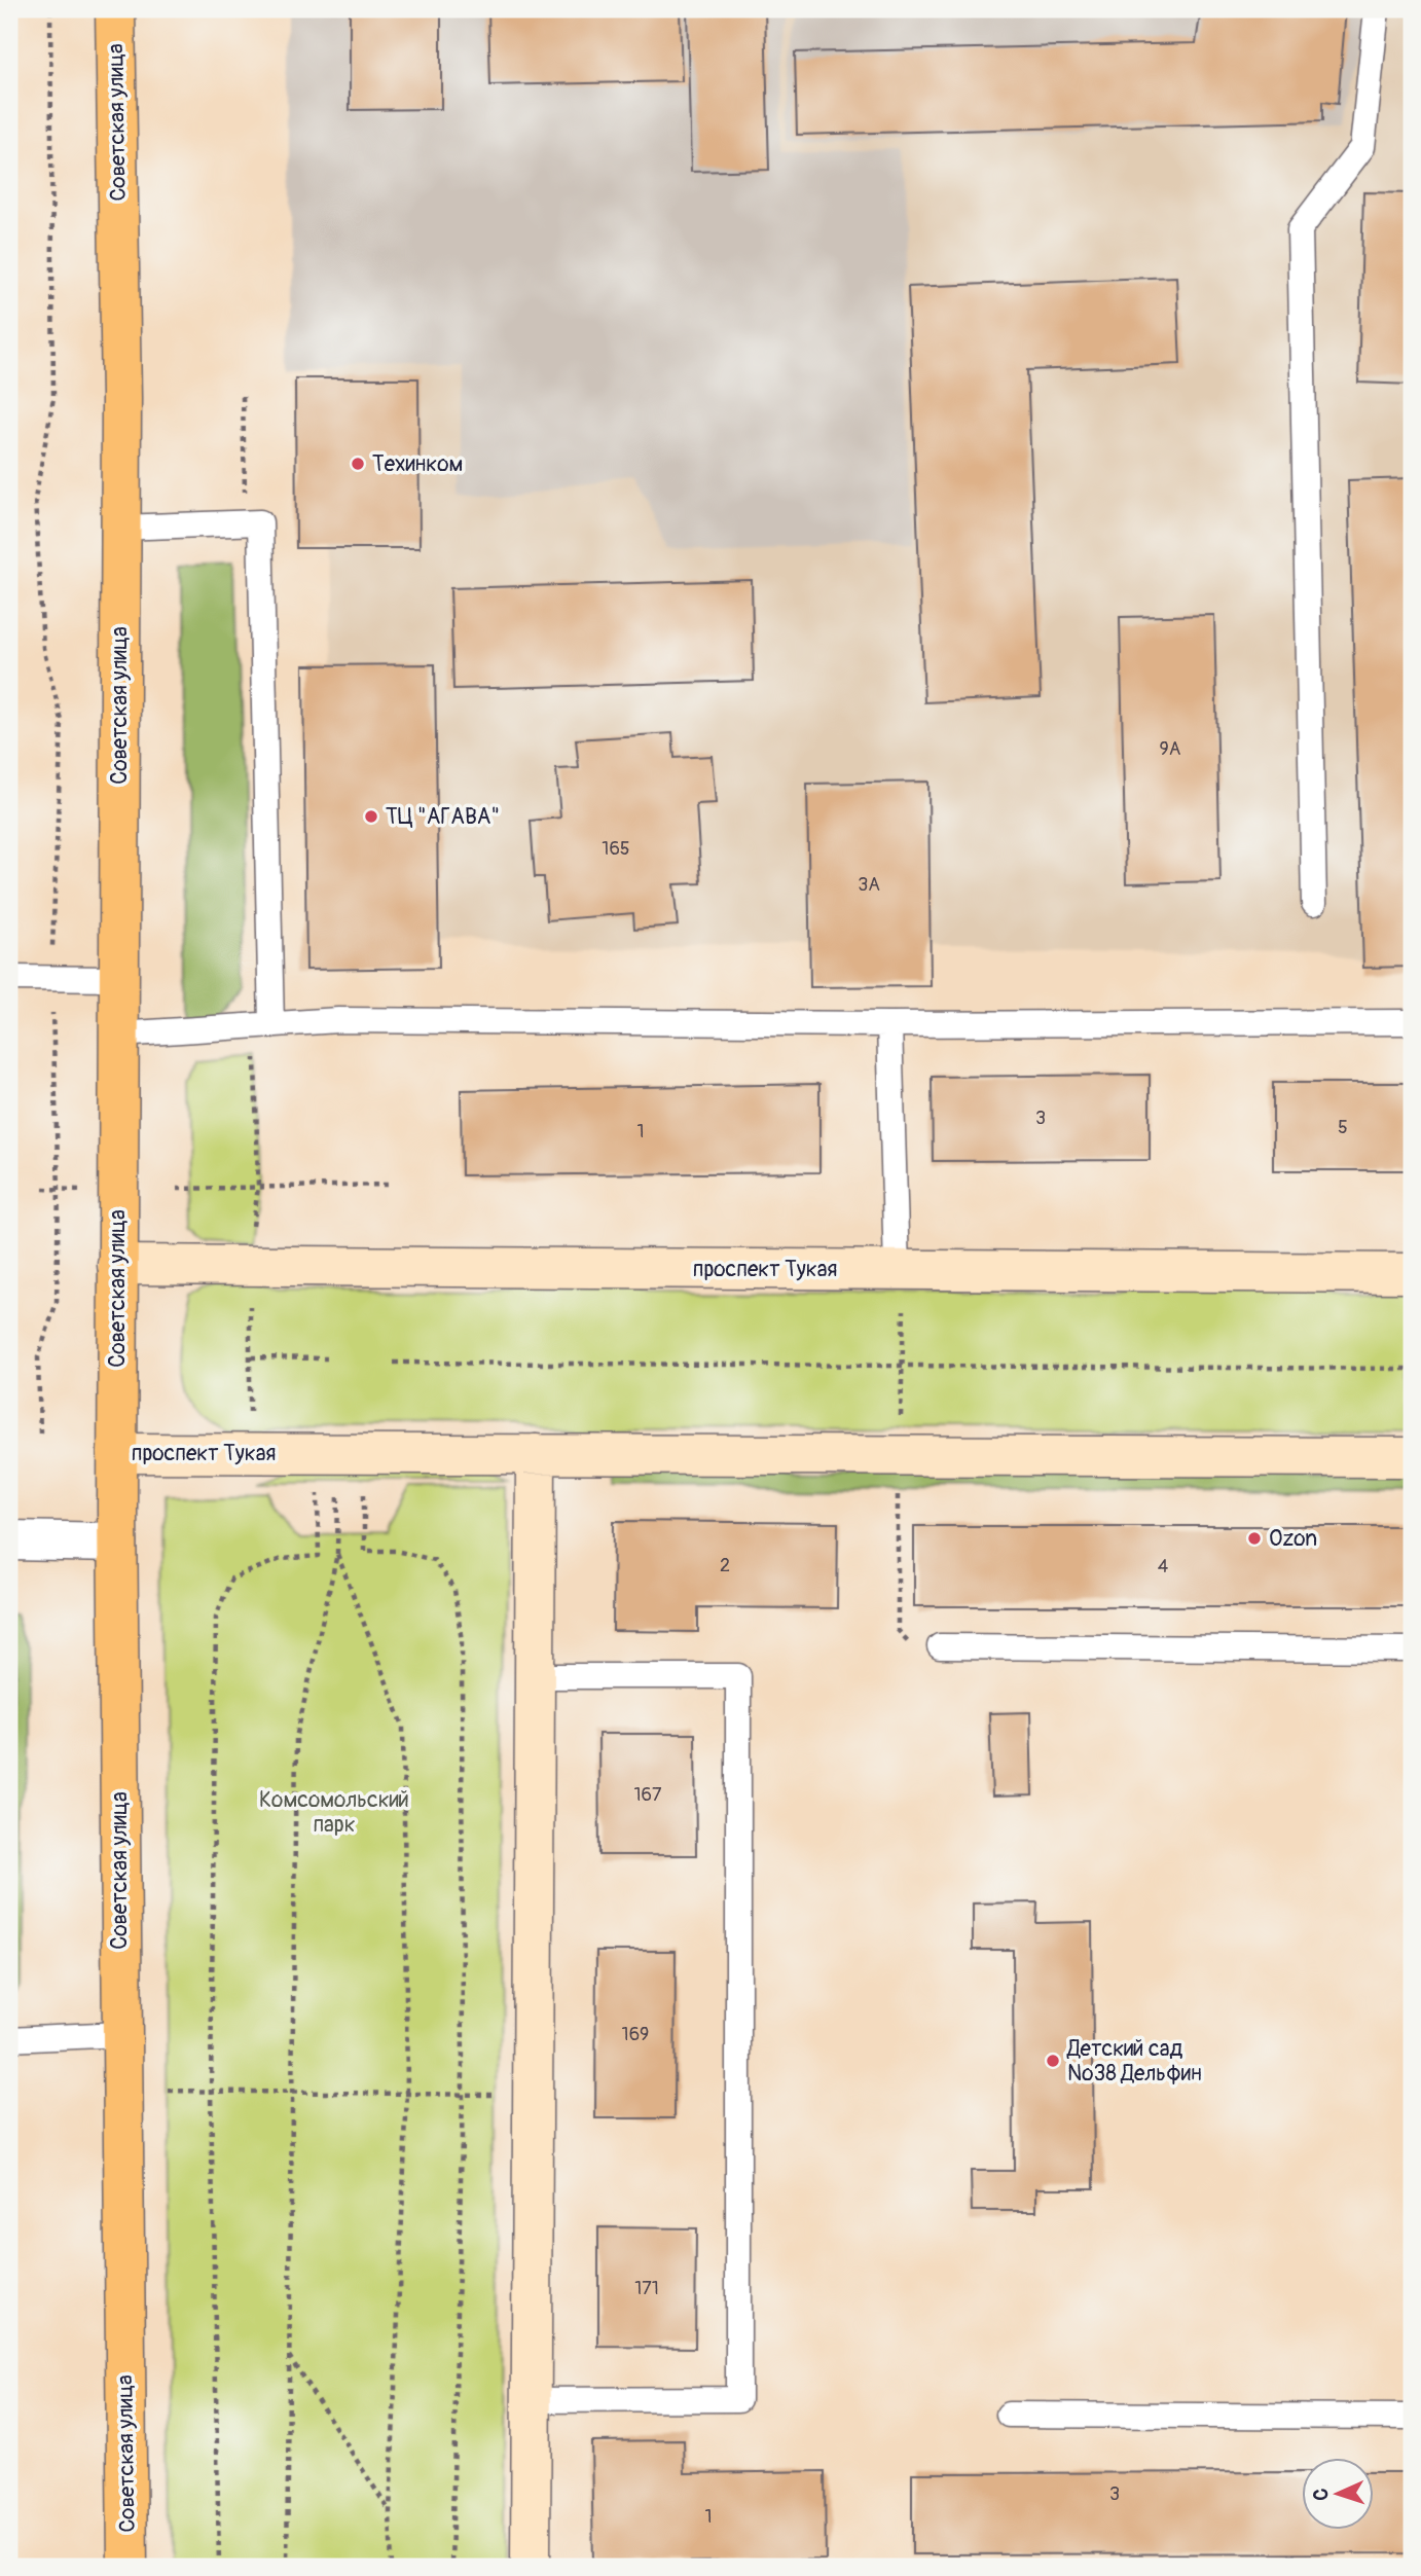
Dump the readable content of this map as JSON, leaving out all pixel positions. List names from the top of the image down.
{
  "streets": {
    "main road": ["Советская улица", "проспект Тукая"]
  },
  "crossings": [
    ["Советская улица", "проспект Тукая"]
  ],
  "parks": ["Комсомольский парк"],
  "places": [
    "Техинком",
    "ТЦ \"АГАВА\"",
    "Ozon",
    "Детский сад №38 Дельфин"
  ],
  "house_numbers": [
    "9А",
    "165",
    "3А",
    "3",
    "5",
    "1",
    "2",
    "4",
    "167",
    "169",
    "171",
    "3",
    "1"
  ],
  "north": "left"
}
